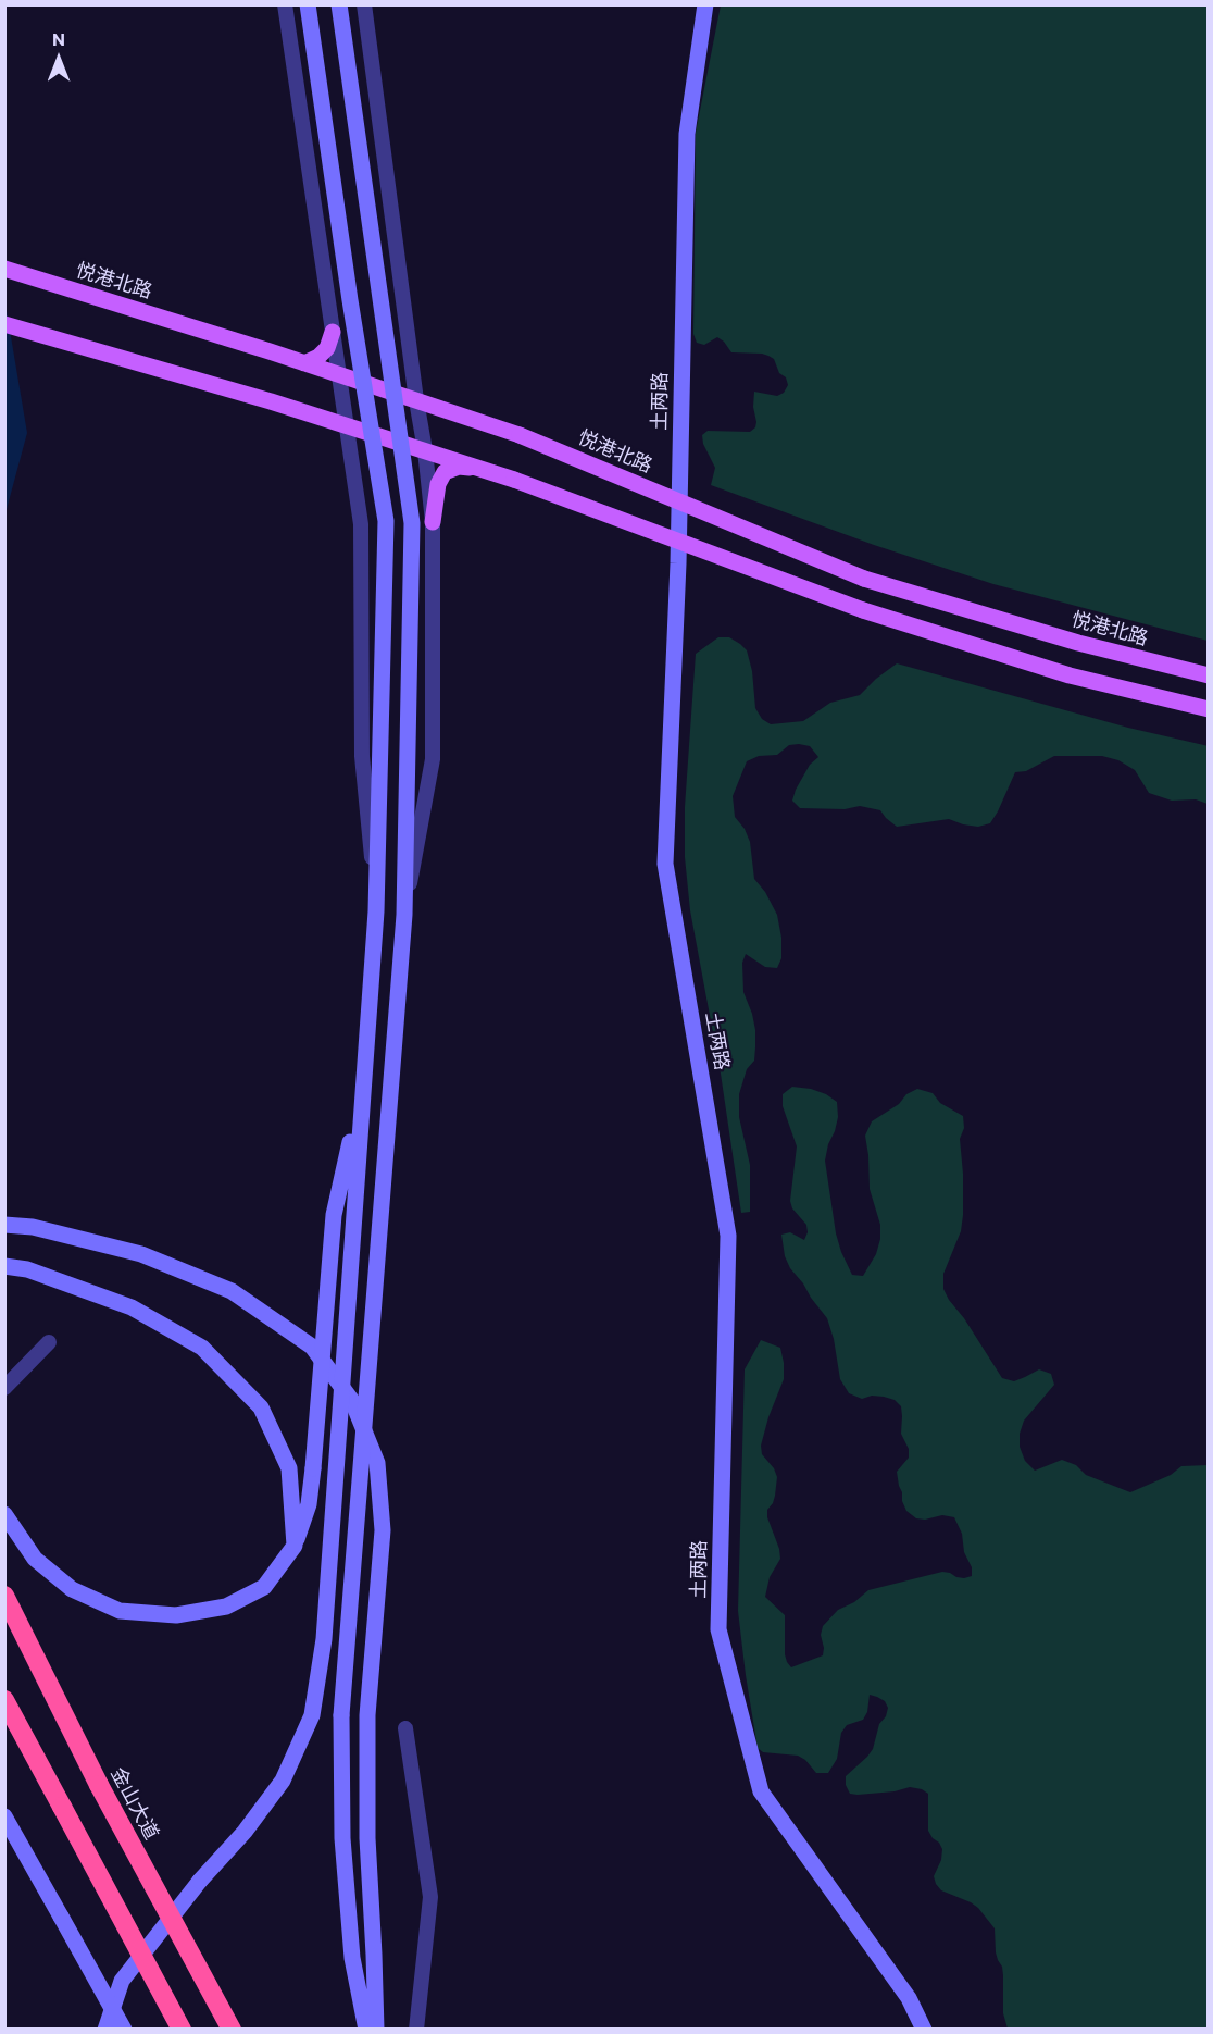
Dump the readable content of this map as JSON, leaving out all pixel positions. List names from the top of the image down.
{
  "streets": {
    "highway": ["金山大道"],
    "main road": ["悦港北路", "土两路"]
  },
  "north": "top"
}
